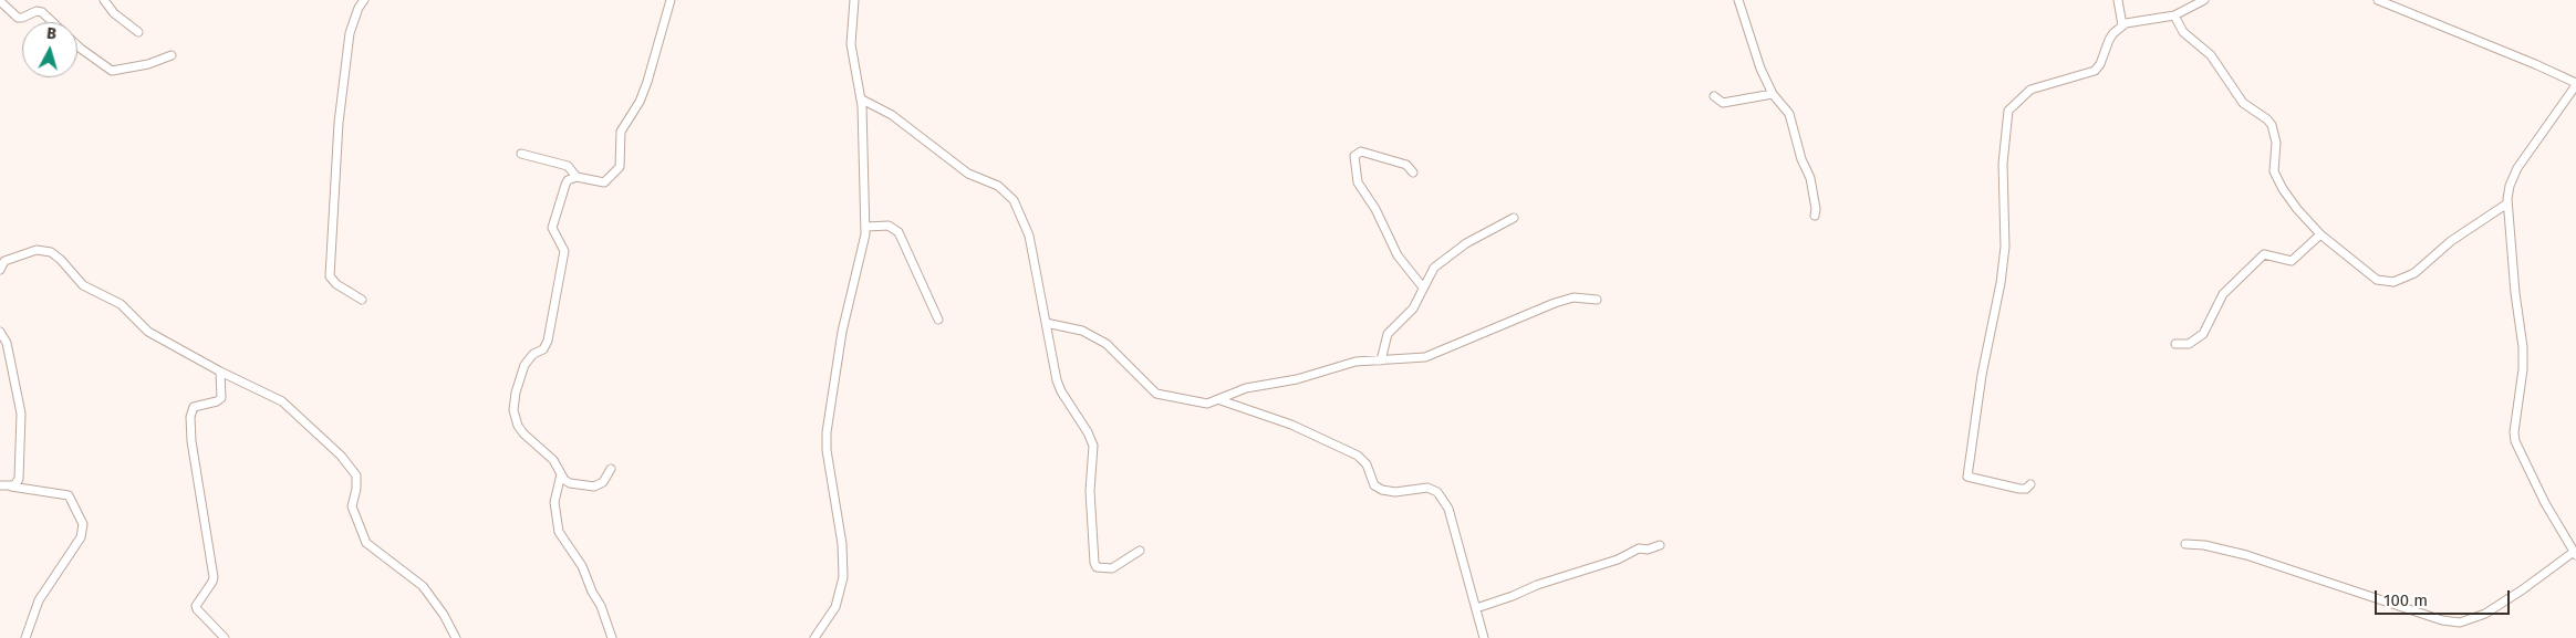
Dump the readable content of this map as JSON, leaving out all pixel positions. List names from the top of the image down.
{
  "scale_bar": "100 m",
  "north": "top"
}
